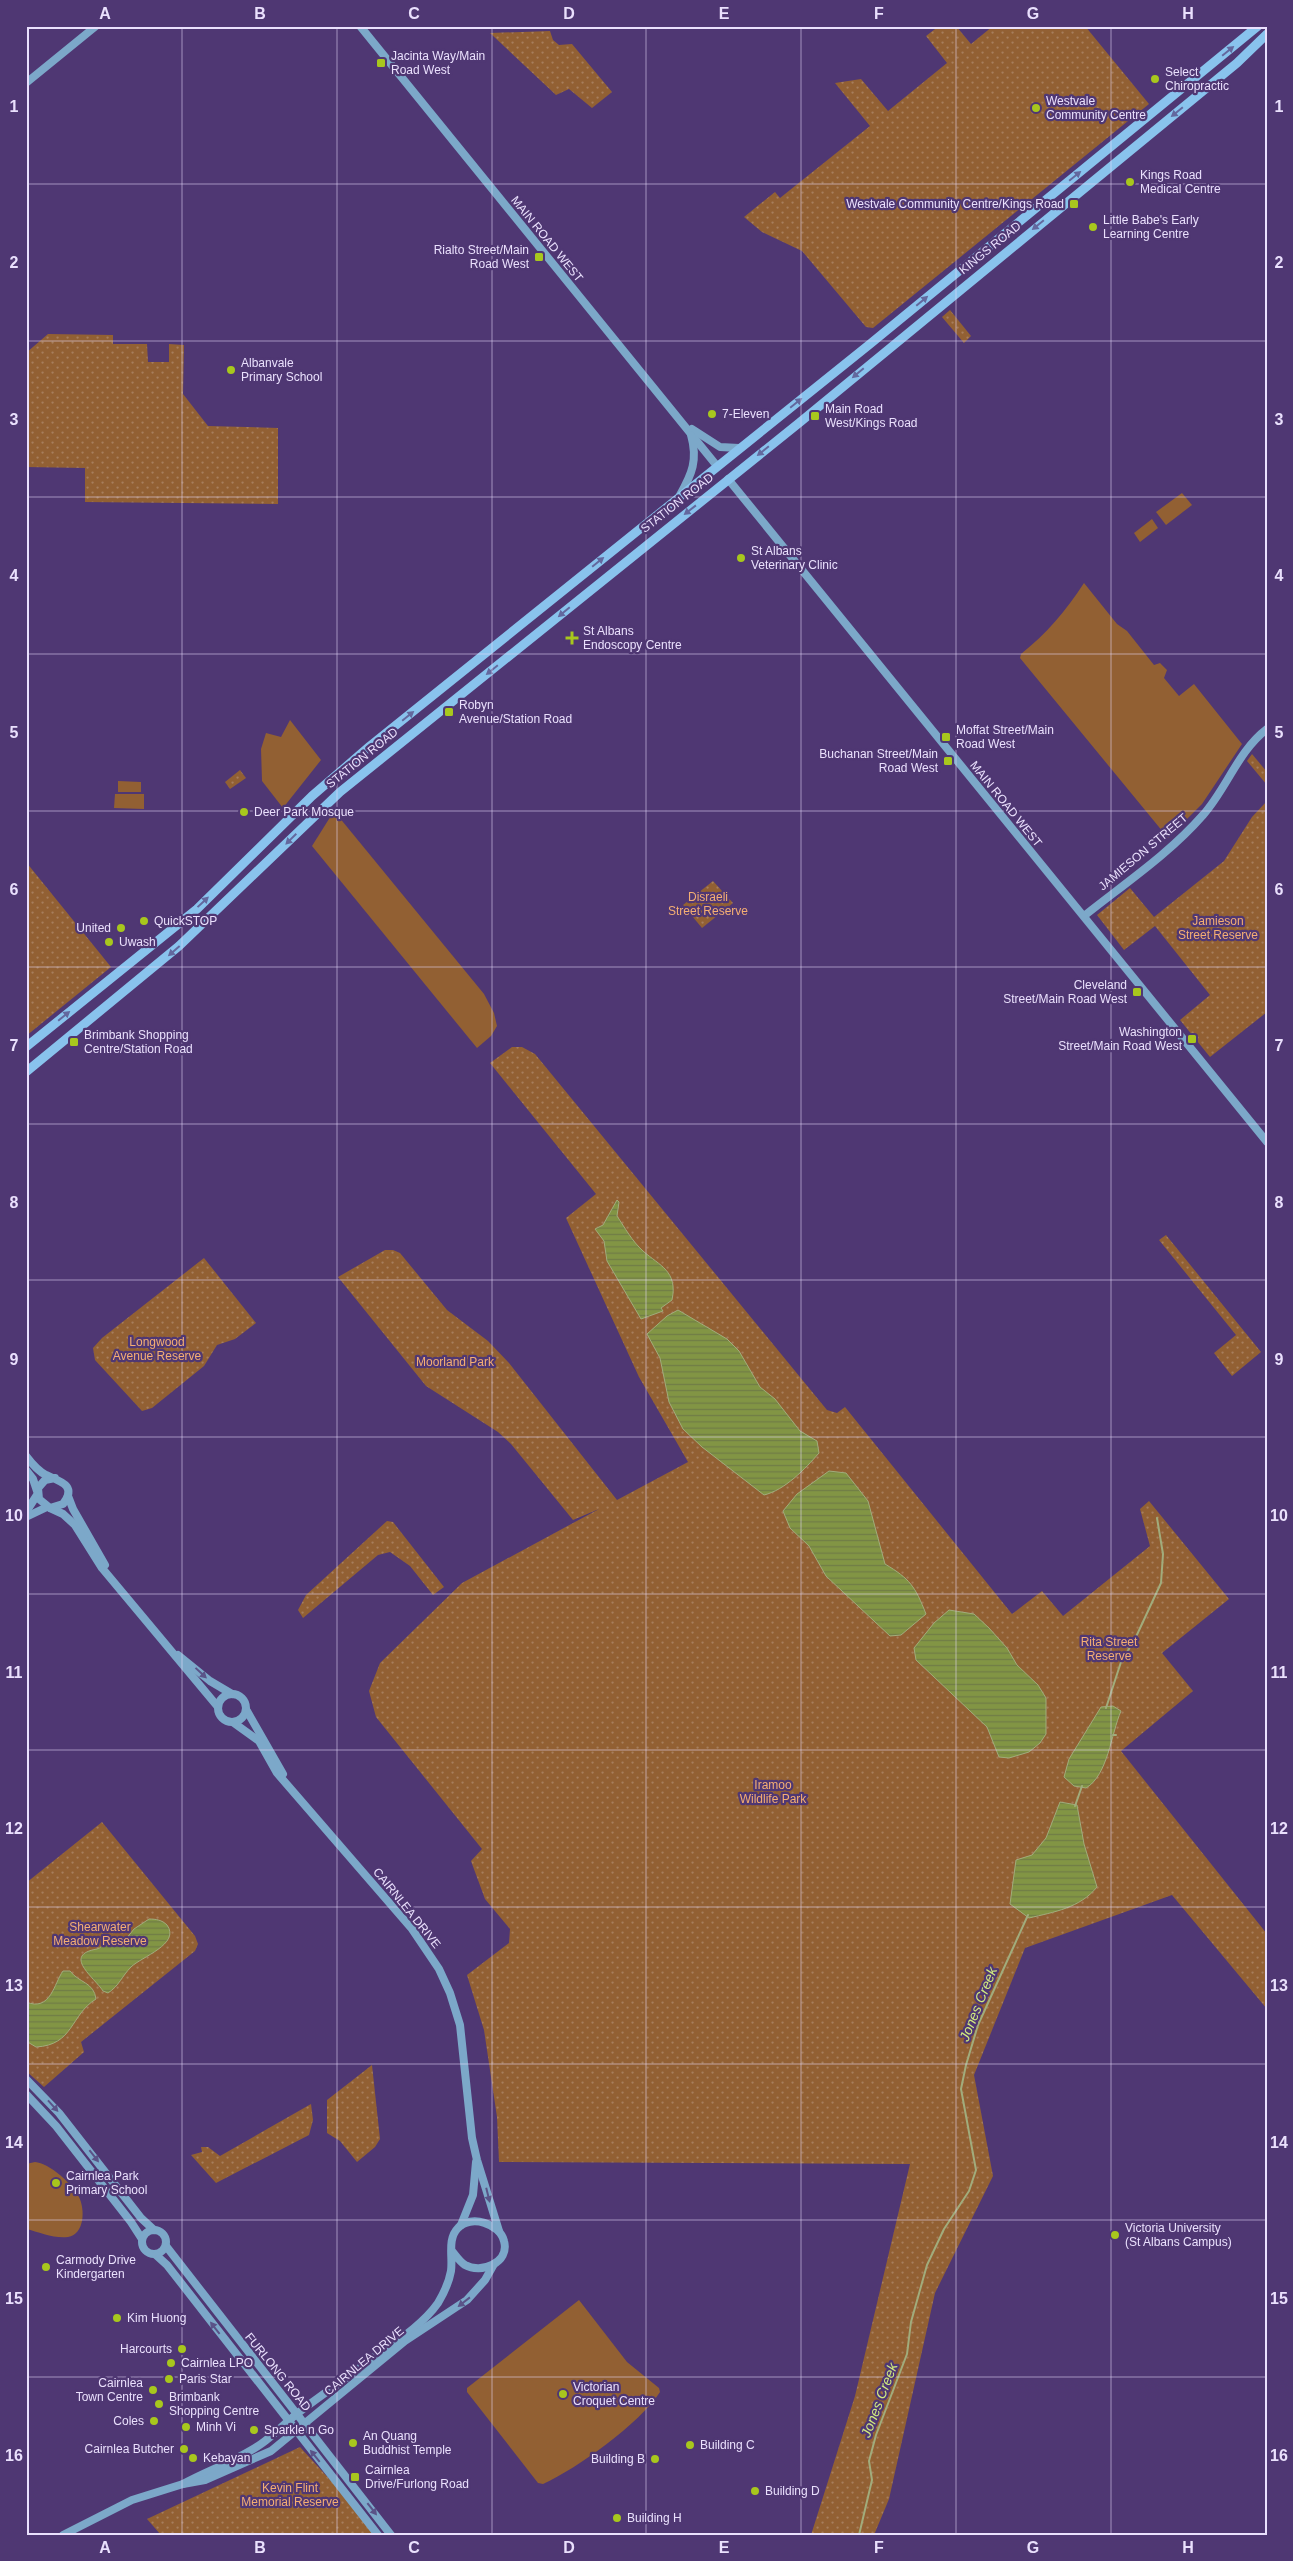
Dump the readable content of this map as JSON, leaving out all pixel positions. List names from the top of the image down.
{
  "streets": {
    "main road": ["KINGS ROAD", "STATION ROAD"],
    "street": [
      "MAIN ROAD WEST",
      "JAMIESON STREET",
      "CAIRNLEA DRIVE",
      "FURLONG ROAD"
    ]
  },
  "crossings": [
    ["MAIN ROAD WEST", "KINGS ROAD"],
    ["MAIN ROAD WEST", "STATION ROAD"],
    ["MAIN ROAD WEST", "JAMIESON STREET"],
    ["KINGS ROAD", "STATION ROAD"],
    ["CAIRNLEA DRIVE", "FURLONG ROAD"]
  ],
  "water": ["Jones Creek"],
  "parks": [
    "Disraeli Street Reserve",
    "Jamieson Street Reserve",
    "Longwood Avenue Reserve",
    "Moorland Park",
    "Rita Street Reserve",
    "Iramoo Wildlife Park",
    "Shearwater Meadow Reserve",
    "Kevin Flint Memorial Reserve"
  ],
  "places": {
    "transit": [
      "Jacinta Way/Main Road West",
      "Westvale Community Centre/Kings Road",
      "Rialto Street/Main Road West",
      "Main Road West/Kings Road",
      "Robyn Avenue/Station Road",
      "Moffat Street/Main Road West",
      "Buchanan Street/Main Road West",
      "Cleveland Street/Main Road West",
      "Washington Street/Main Road West",
      "Brimbank Shopping Centre/Station Road",
      "Cairnlea Drive/Furlong Road"
    ],
    "other": [
      "Select Chiropractic",
      "Westvale Community Centre",
      "Kings Road Medical Centre",
      "Little Babe's Early Learning Centre",
      "Albanvale Primary School",
      "7-Eleven",
      "St Albans Veterinary Clinic",
      "Deer Park Mosque",
      "QuickSTOP",
      "United",
      "Uwash",
      "Cairnlea Park Primary School",
      "Victoria University (St Albans Campus)",
      "Carmody Drive Kindergarten",
      "Kim Huong",
      "Harcourts",
      "Cairnlea LPO",
      "Paris Star",
      "Cairnlea Town Centre",
      "Victorian Croquet Centre",
      "Brimbank Shopping Centre",
      "Coles",
      "Minh Vi",
      "Sparkle n Go",
      "An Quang Buddhist Temple",
      "Building C",
      "Cairnlea Butcher",
      "Kebayan",
      "Building B",
      "Building D",
      "Building H"
    ],
    "health": ["St Albans Endoscopy Centre"]
  },
  "grid": {
    "columns": [
      "A",
      "B",
      "C",
      "D",
      "E",
      "F",
      "G",
      "H"
    ],
    "rows": [
      "1",
      "2",
      "3",
      "4",
      "5",
      "6",
      "7",
      "8",
      "9",
      "10",
      "11",
      "12",
      "13",
      "14",
      "15",
      "16"
    ]
  }
}
